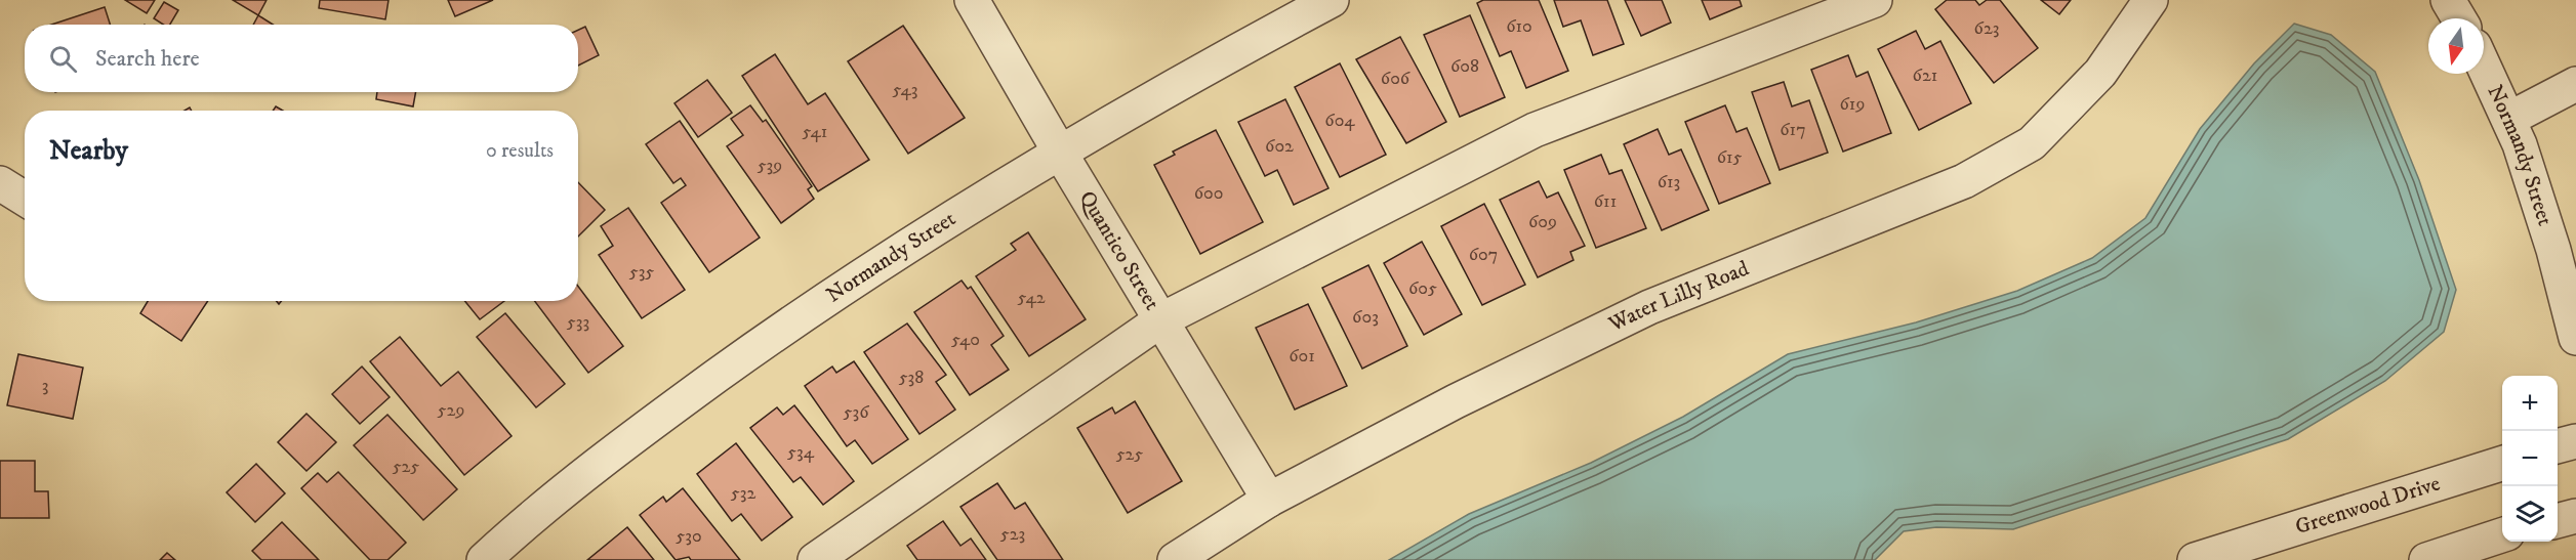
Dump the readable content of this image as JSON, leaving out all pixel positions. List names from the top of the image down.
{
  "streets": {
    "street": [
      "Normandy Street",
      "Quantico Street",
      "Water Lilly Road",
      "Greenwood Drive"
    ]
  },
  "crossings": [
    ["Normandy Street", "Quantico Street"],
    ["Quantico Street", "Water Lilly Road"]
  ],
  "house_numbers": [
    "610",
    "623",
    "608",
    "621",
    "606",
    "543",
    "619",
    "604",
    "617",
    "541",
    "602",
    "615",
    "539",
    "613",
    "600",
    "611",
    "609",
    "607",
    "535",
    "605",
    "542",
    "603",
    "533",
    "540",
    "601",
    "538",
    "3",
    "529",
    "536",
    "534",
    "525",
    "525",
    "532",
    "523",
    "530"
  ],
  "north": "bottom",
  "page": {
    "search": "Search here",
    "heading": ["Nearby", "0 results"],
    "map_buttons": ["+", "−"]
  }
}
